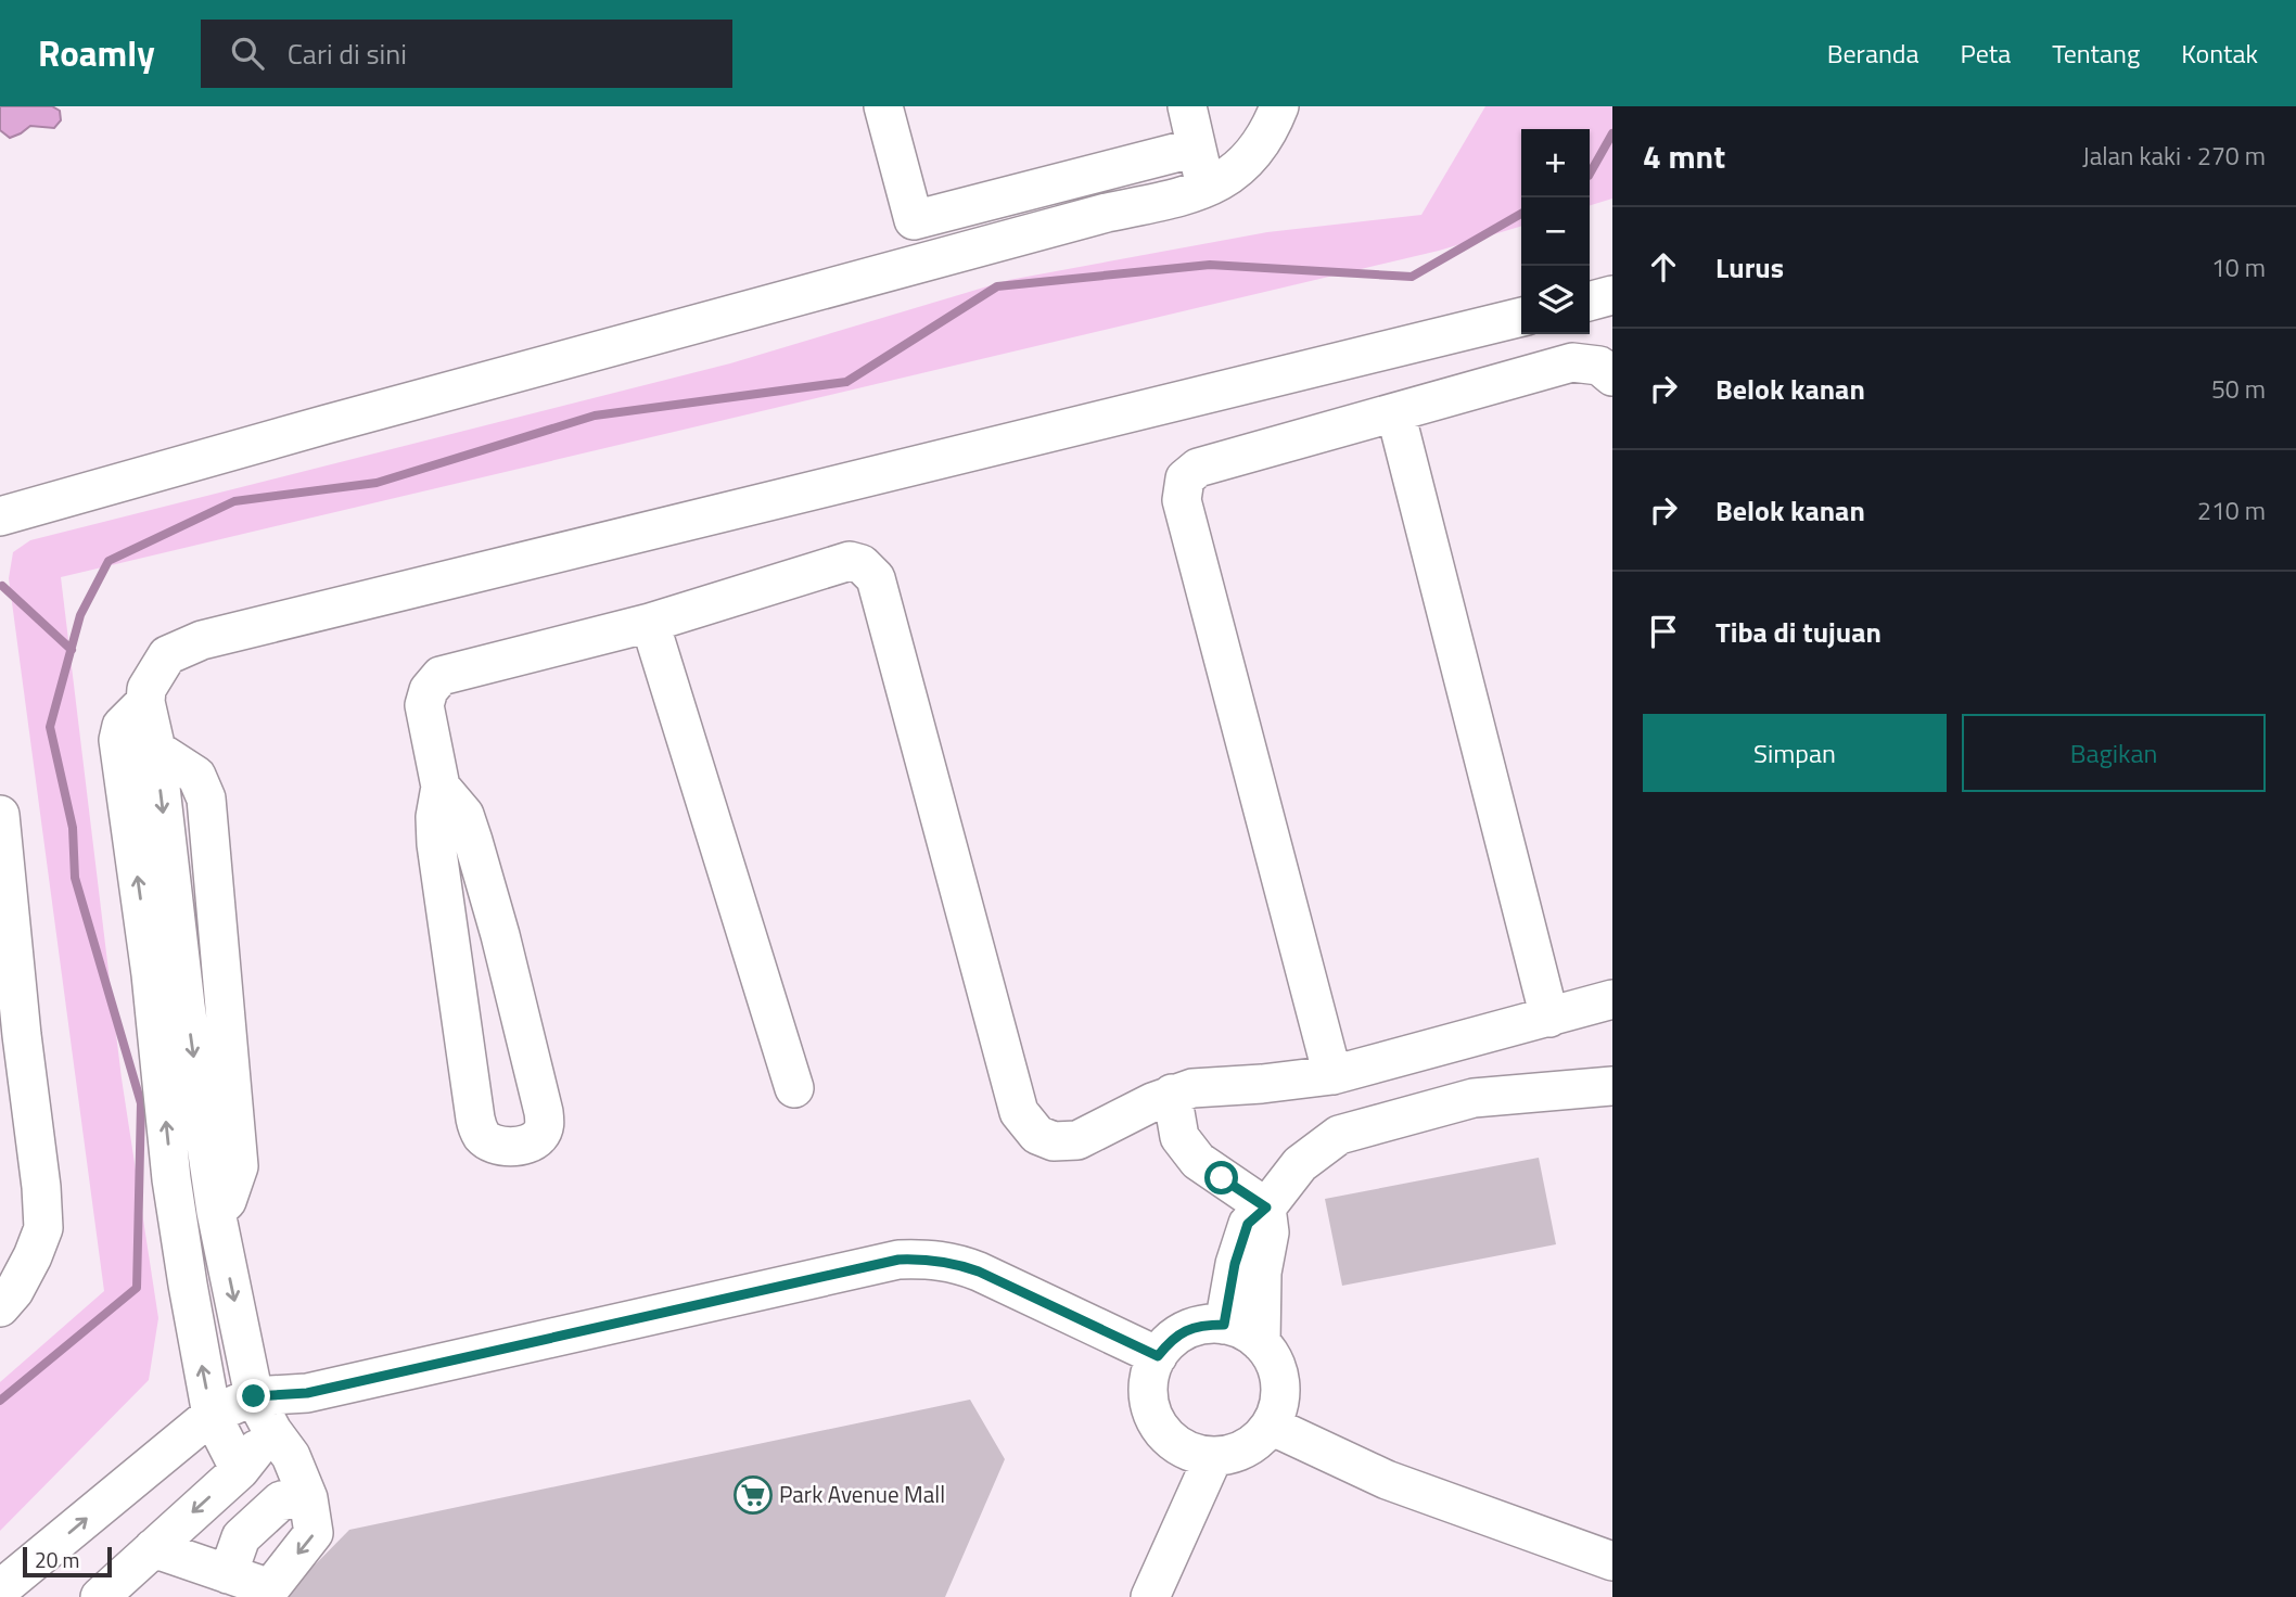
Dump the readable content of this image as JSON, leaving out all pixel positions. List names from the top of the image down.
{
  "places": {
    "supermarket": ["Park Avenue Mall"]
  },
  "scale_bar": "20 m",
  "page": {
    "header": "Roamly",
    "search": "Cari di sini",
    "nav": [
      "Beranda",
      "Peta",
      "Tentang",
      "Kontak"
    ],
    "heading": ["4 mnt", "Jalan kaki · 270 m"],
    "map_buttons": ["+", "−"],
    "list": [
      ["Lurus", "10 m"],
      ["Belok kanan", "50 m"],
      ["Belok kanan", "210 m"],
      "Tiba di tujuan"
    ],
    "buttons": ["Simpan", "Bagikan"],
    "scale": "20 m"
  }
}
